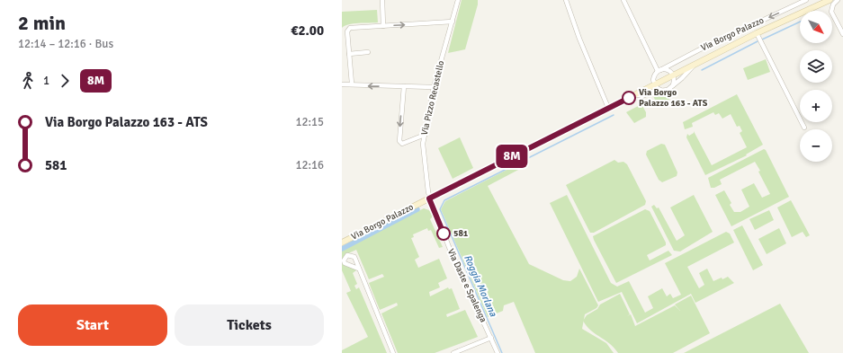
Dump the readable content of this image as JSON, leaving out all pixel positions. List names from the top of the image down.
{
  "streets": {
    "main road": ["Via Borgo Palazzo"],
    "street": ["Via Pizzo Recastello", "Via Daste e Spalenga"]
  },
  "crossings": [
    ["Via Borgo Palazzo", "Via Pizzo Recastello"],
    ["Via Borgo Palazzo", "Via Daste e Spalenga"],
    ["Via Pizzo Recastello", "Via Daste e Spalenga"]
  ],
  "water": ["Roggia Morlana"],
  "places": ["Via Borgo Palazzo 163 - ATS", "581"],
  "lines": ["bus line 8M"],
  "north": "bottom right",
  "page": {
    "heading": ["2 min", "12:14 – 12:16 · Bus", "€2.00"],
    "on_map": "8M",
    "map_buttons": ["+", "−"],
    "legs": ["1", "8M"],
    "list": [
      {
        "name": "Via Borgo Palazzo 163 - ATS",
        "value": "12:15"
      },
      {
        "name": "581",
        "value": "12:16"
      }
    ],
    "buttons": ["Start", "Tickets"]
  }
}
